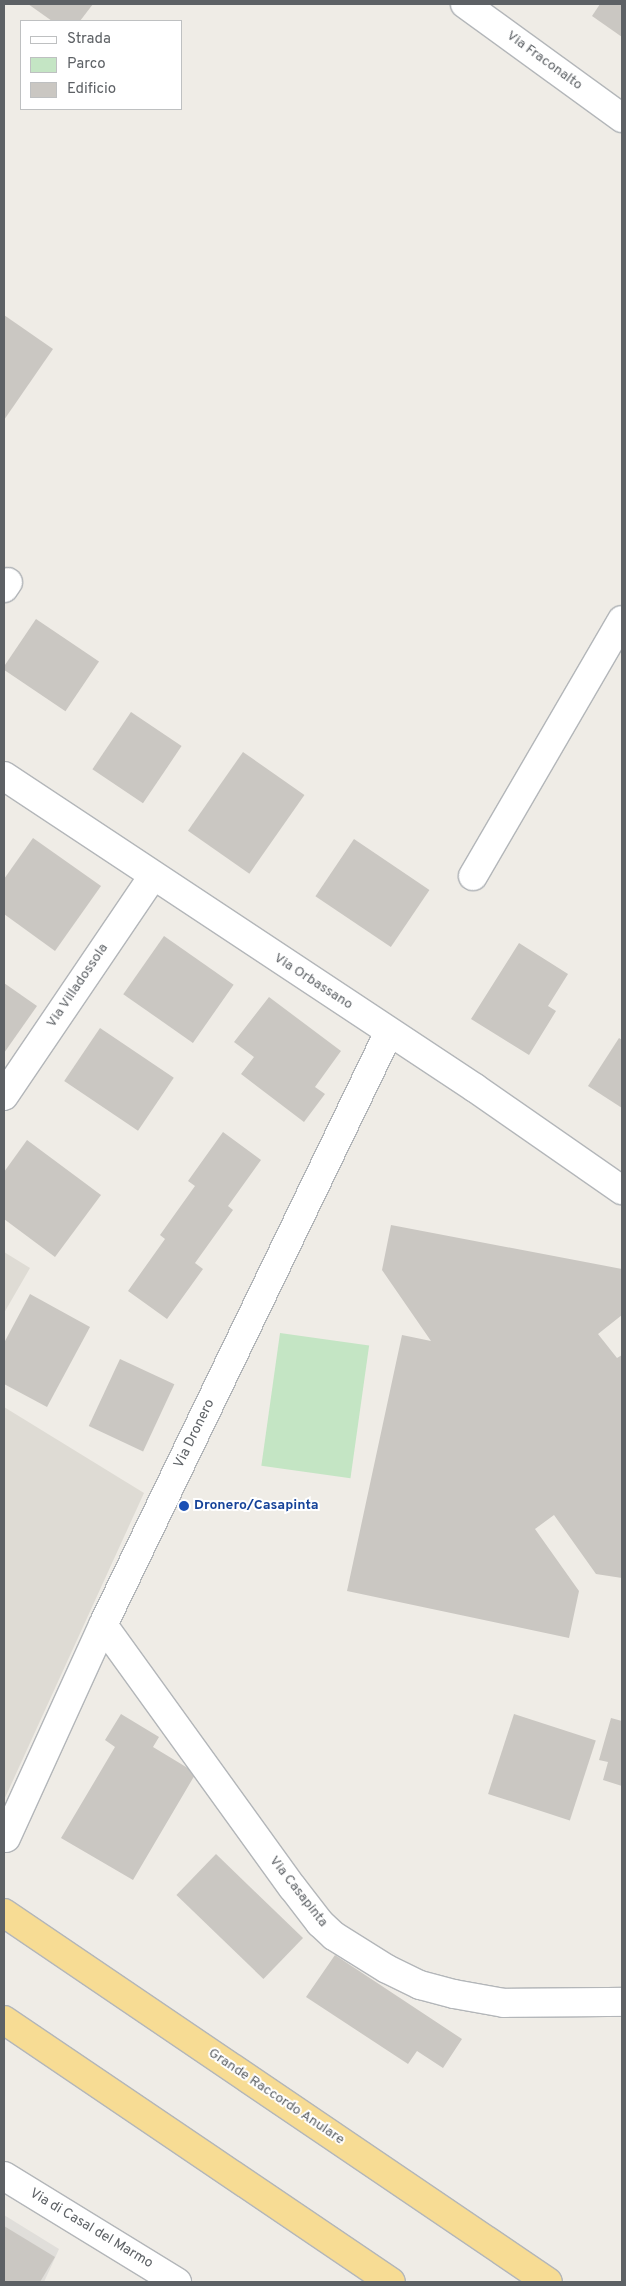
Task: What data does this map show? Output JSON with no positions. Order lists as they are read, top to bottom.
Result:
{
  "streets": {
    "highway": ["Grande Raccordo Anulare"],
    "street": [
      "Via Fraconalto",
      "Via Orbassano",
      "Via Villadossola",
      "Via Dronero",
      "Via Casapinta",
      "Via di Casal del Marmo"
    ]
  },
  "crossings": [
    ["Via Orbassano", "Via Villadossola"],
    ["Via Orbassano", "Via Dronero"],
    ["Via Dronero", "Via Casapinta"]
  ],
  "places": ["Dronero/Casapinta"],
  "legend": ["Strada", "Parco", "Edificio"]
}
